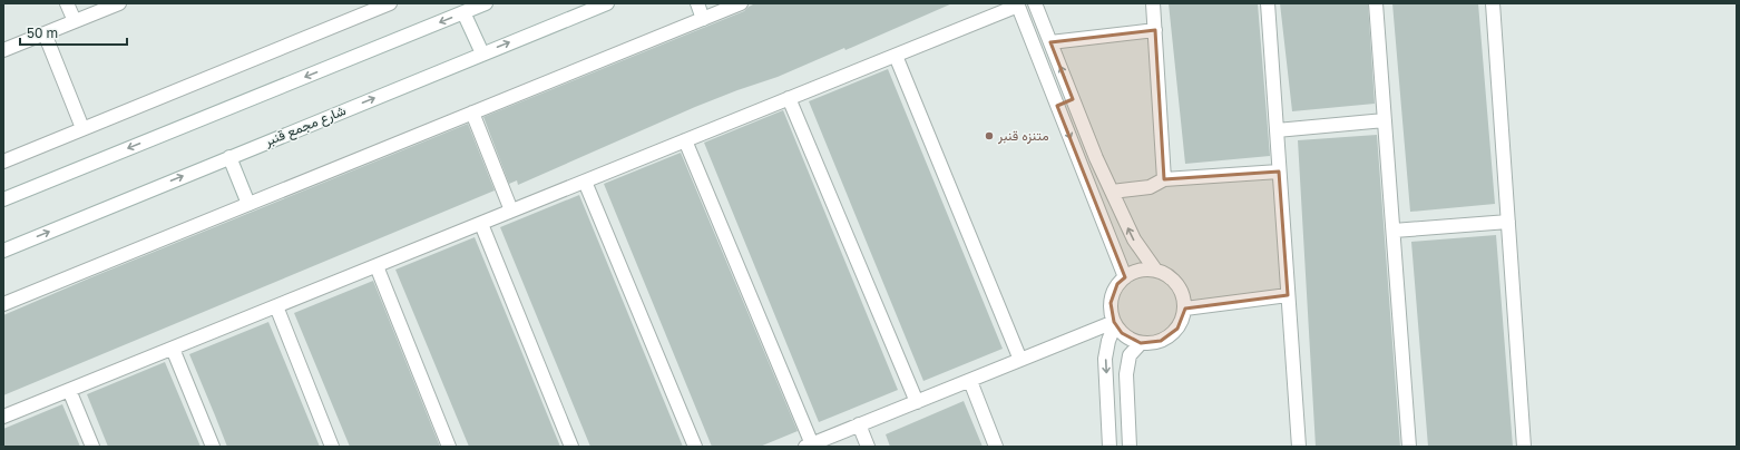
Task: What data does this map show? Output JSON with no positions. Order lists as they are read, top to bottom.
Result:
{
  "streets": {
    "street": ["شارع مجمع قنبر"]
  },
  "places": ["متنزه قنبر"],
  "scale_bar": "50 m"
}
